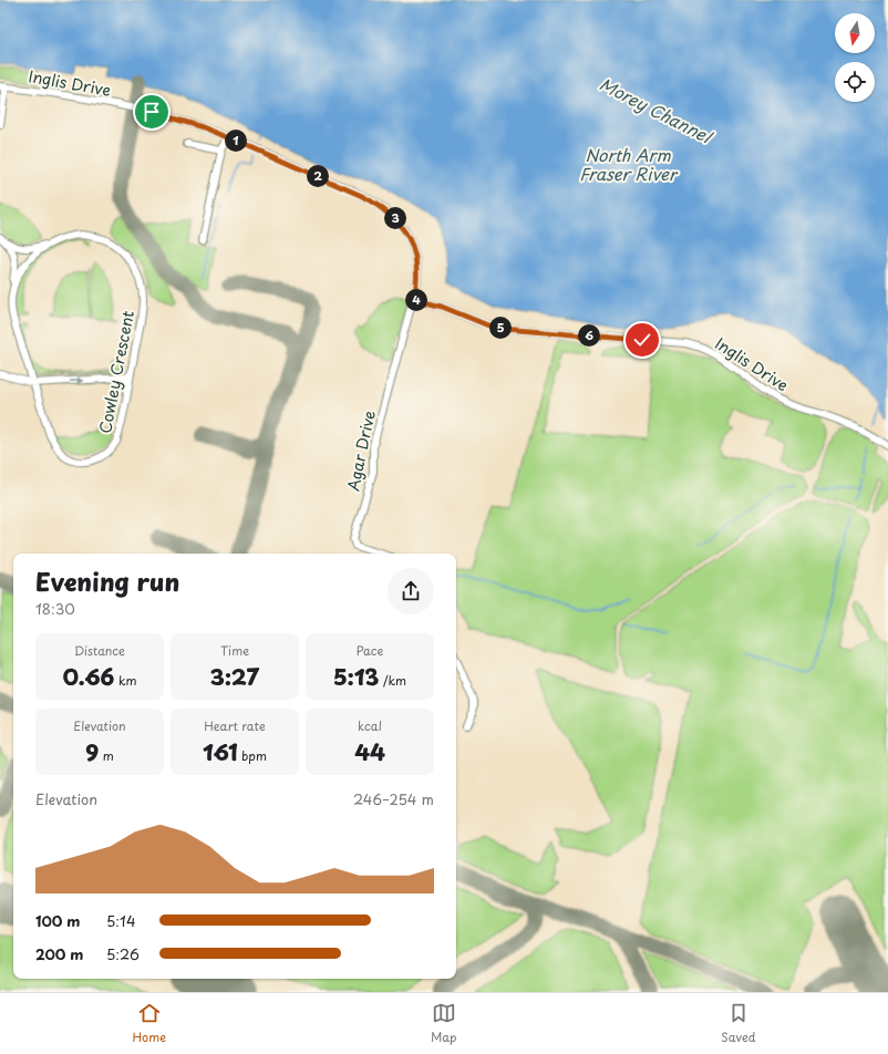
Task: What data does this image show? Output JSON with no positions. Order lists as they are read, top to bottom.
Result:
{
  "streets": {
    "street": ["Inglis Drive", "Cowley Crescent", "Agar Drive"]
  },
  "crossings": [
    ["Inglis Drive", "Agar Drive"]
  ],
  "water": ["Morey Channel", "North Arm Fraser River"],
  "north": "bottom",
  "page": {
    "pins": [
      "1",
      "2",
      "3",
      "4",
      "5",
      "6"
    ],
    "heading": ["Evening run", "18:30"],
    "stats": [
      ["Distance", "0.66 km"],
      ["Time", "3:27"],
      ["Pace", "5:13 /km"],
      ["Elevation", "9 m"],
      ["Heart rate", "161 bpm"],
      ["kcal", "44"]
    ],
    "chart": ["Elevation", "246–254 m"],
    "list": [
      {
        "name": "100 m",
        "note": "5:14"
      },
      {
        "name": "200 m",
        "note": "5:26"
      }
    ],
    "tabs": ["Home", "Map", "Saved"]
  }
}
